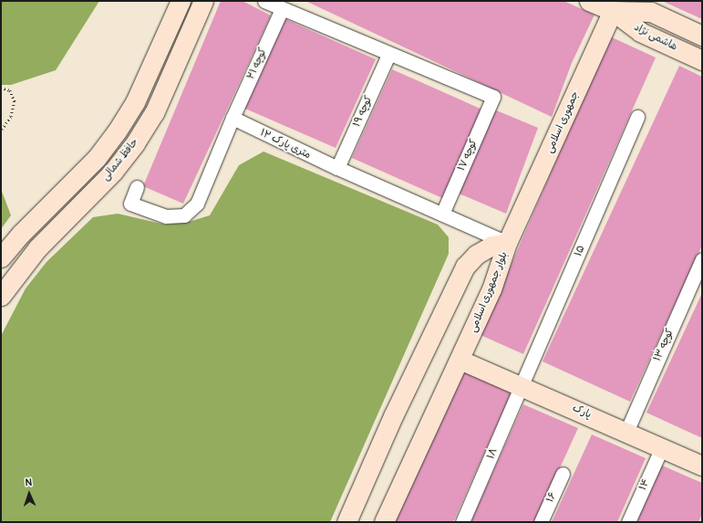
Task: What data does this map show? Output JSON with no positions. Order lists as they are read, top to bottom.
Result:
{
  "streets": {
    "main road": [
      "هاشمی نژاد",
      "جمهوری اسلامی",
      "حافظ شمالی",
      "بلوار جمهوری اسلامی",
      "پارک"
    ],
    "street": [
      "کوچه ۲۱",
      "کوچه ۱۹",
      "۱۲ متری پارک",
      "کوچه ۱۷",
      "۱۵",
      "کوچه ۱۳",
      "۱۸",
      "۱۴",
      "۱۶"
    ]
  },
  "crossings": [
    ["هاشمی نژاد", "جمهوری اسلامی"],
    ["کوچه ۲۱", "۱۲ متری پارک"],
    ["کوچه ۱۹", "۱۲ متری پارک"],
    ["کوچه ۱۹", "کوچه ۱۷"],
    ["جمهوری اسلامی", "۱۲ متری پارک"],
    ["جمهوری اسلامی", "بلوار جمهوری اسلامی"],
    ["۱۲ متری پارک", "کوچه ۱۷"],
    ["۱۲ متری پارک", "بلوار جمهوری اسلامی"],
    ["۱۵", "پارک"],
    ["۱۵", "۱۸"],
    ["بلوار جمهوری اسلامی", "پارک"],
    ["کوچه ۱۳", "پارک"],
    ["پارک", "۱۸"],
    ["پارک", "۱۴"]
  ],
  "north": "top"
}
